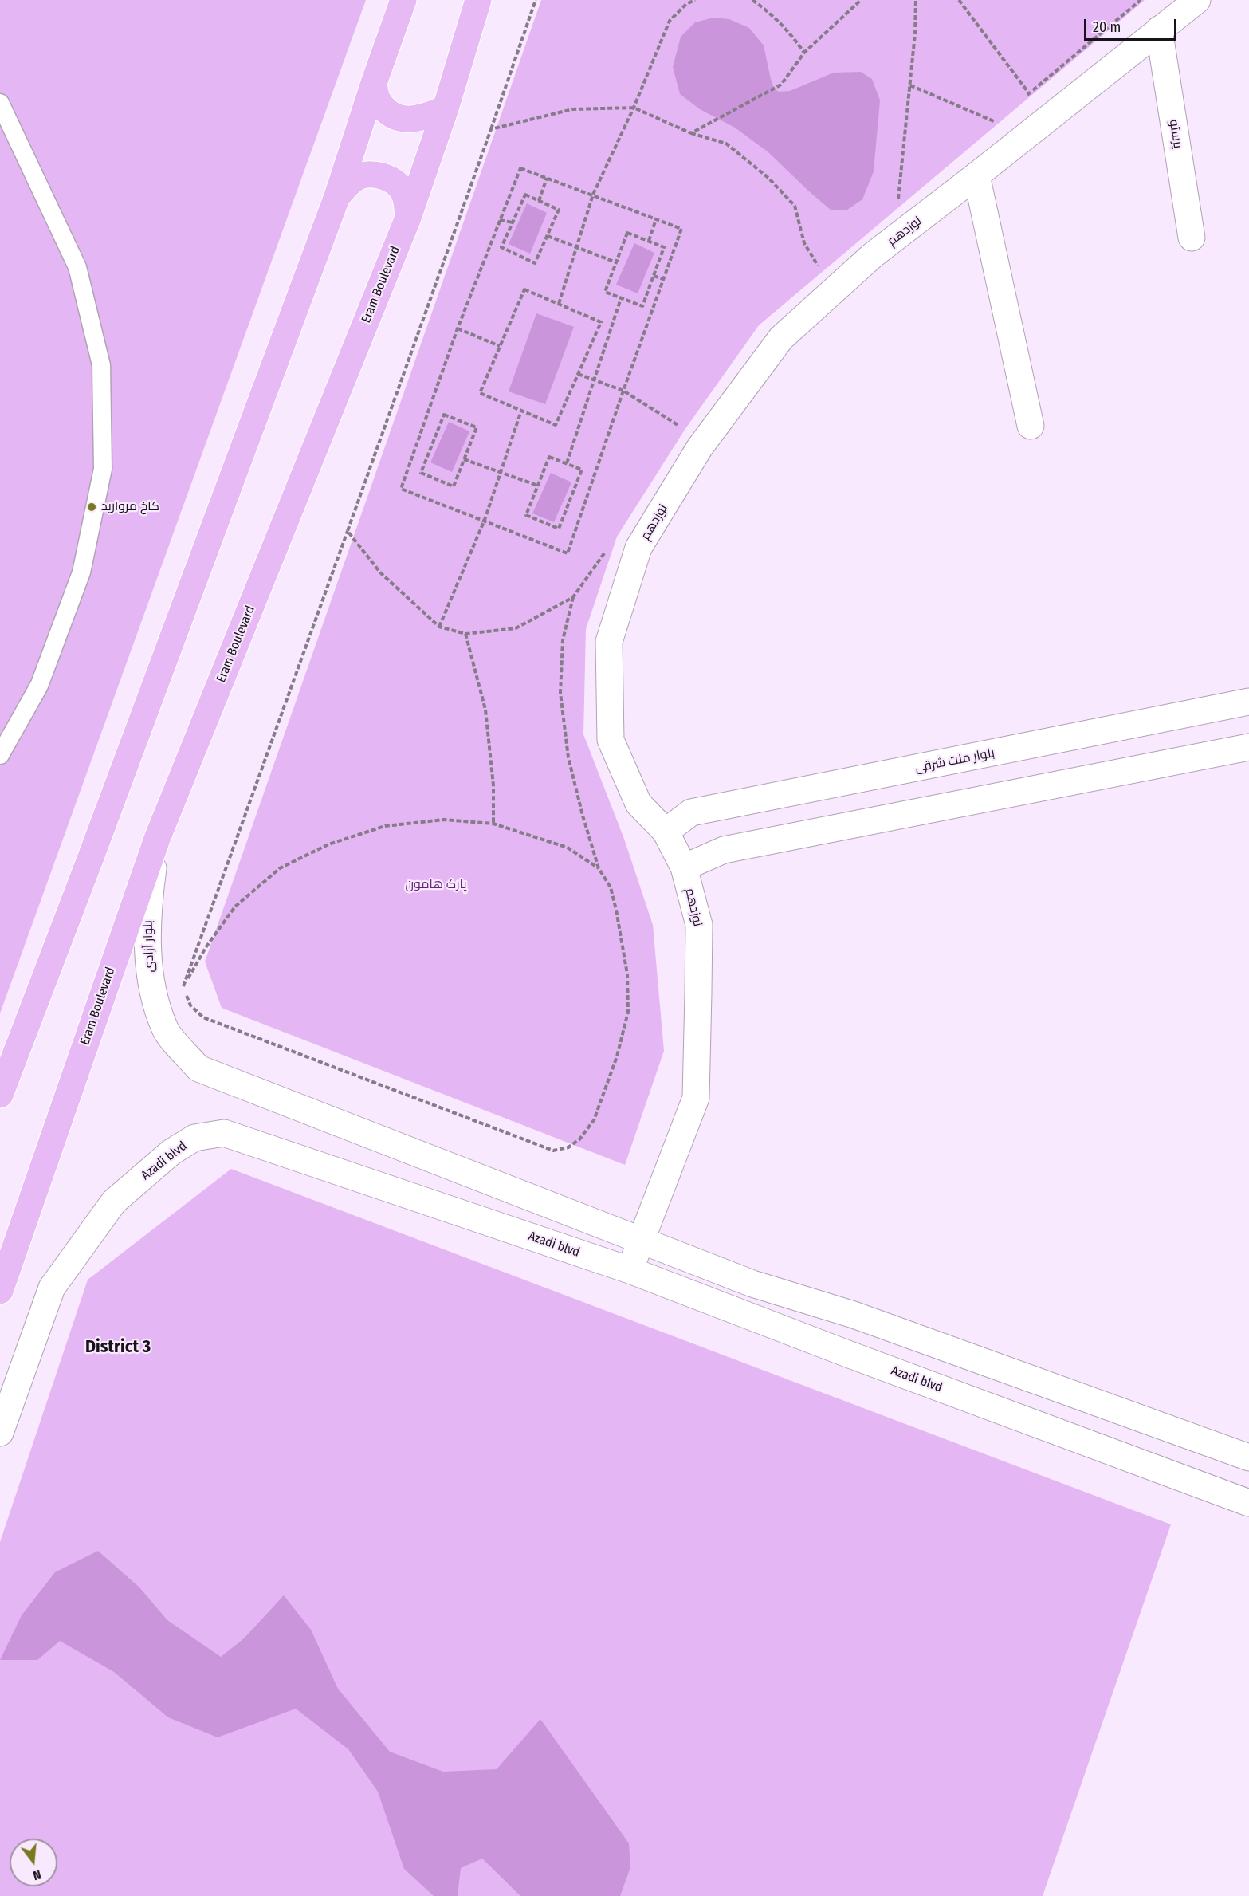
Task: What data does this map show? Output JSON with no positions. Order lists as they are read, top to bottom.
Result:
{
  "streets": {
    "main road": ["Eram Boulevard"],
    "street": [
      "پرستو",
      "نوزدهم",
      "بلوار ملت شرقی",
      "بلوار آزادی",
      "Azadi blvd"
    ]
  },
  "crossings": [
    ["پرستو", "نوزدهم"],
    ["نوزدهم", "بلوار ملت شرقی"],
    ["نوزدهم", "بلوار آزادی"],
    ["نوزدهم", "Azadi blvd"],
    ["Eram Boulevard", "بلوار آزادی"]
  ],
  "districts": ["District 3"],
  "parks": ["پارک هامون"],
  "places": ["کاخ مروارید"],
  "scale_bar": "20 m",
  "north": "bottom"
}
